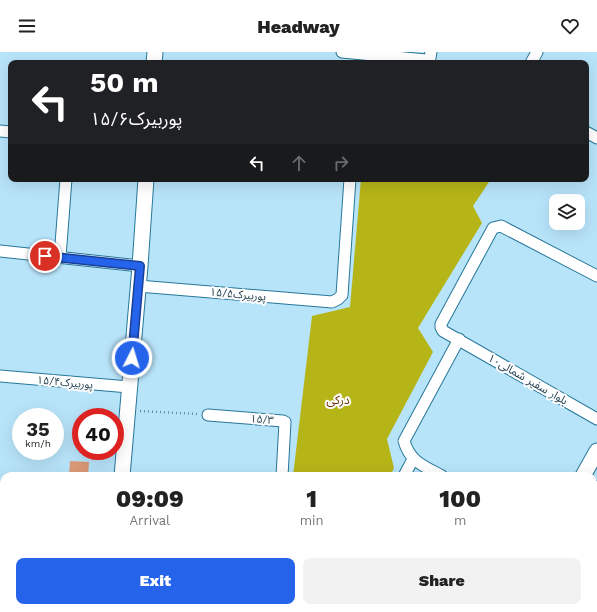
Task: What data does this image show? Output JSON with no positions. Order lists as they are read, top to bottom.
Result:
{
  "streets": {
    "street": [
      "پوربیرک۱۵/۵",
      "بلوار سفیر شمالی۱۰",
      "پوربیرک۱۵/۴",
      "۱۵/۳"
    ]
  },
  "districts": ["درکی"],
  "page": {
    "header": "Headway",
    "turn": ["50 m", "پوربیرک۱۵/۶"],
    "speed": "35 km/h",
    "limit": "40",
    "eta": [
      "09:09",
      "Arrival",
      "1",
      "min",
      "100",
      "m"
    ],
    "buttons": ["Exit", "Share"]
  }
}
